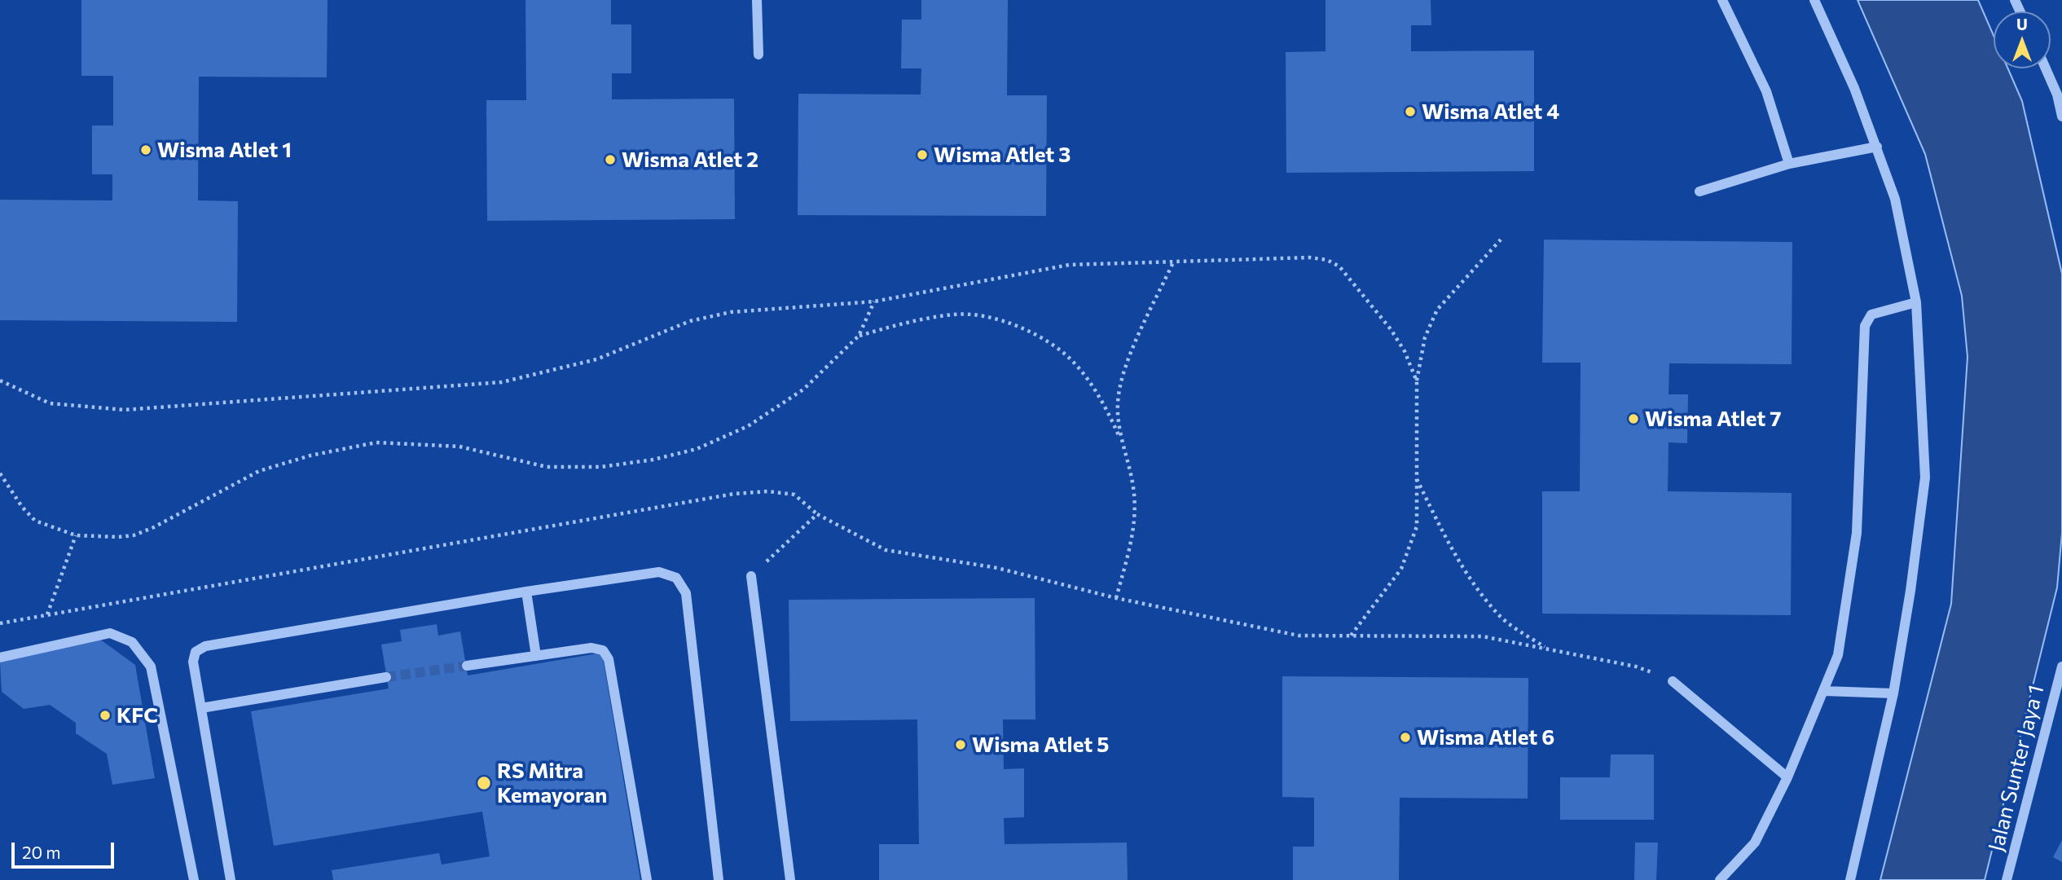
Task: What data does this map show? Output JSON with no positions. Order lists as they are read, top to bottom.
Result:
{
  "streets": {
    "street": ["Jalan Sunter Jaya 1"]
  },
  "places": [
    "Wisma Atlet 4",
    "Wisma Atlet 1",
    "Wisma Atlet 3",
    "Wisma Atlet 2",
    "Wisma Atlet 7",
    "KFC",
    "Wisma Atlet 6",
    "Wisma Atlet 5",
    "RS Mitra Kemayoran"
  ],
  "scale_bar": "20 m",
  "north": "top"
}
